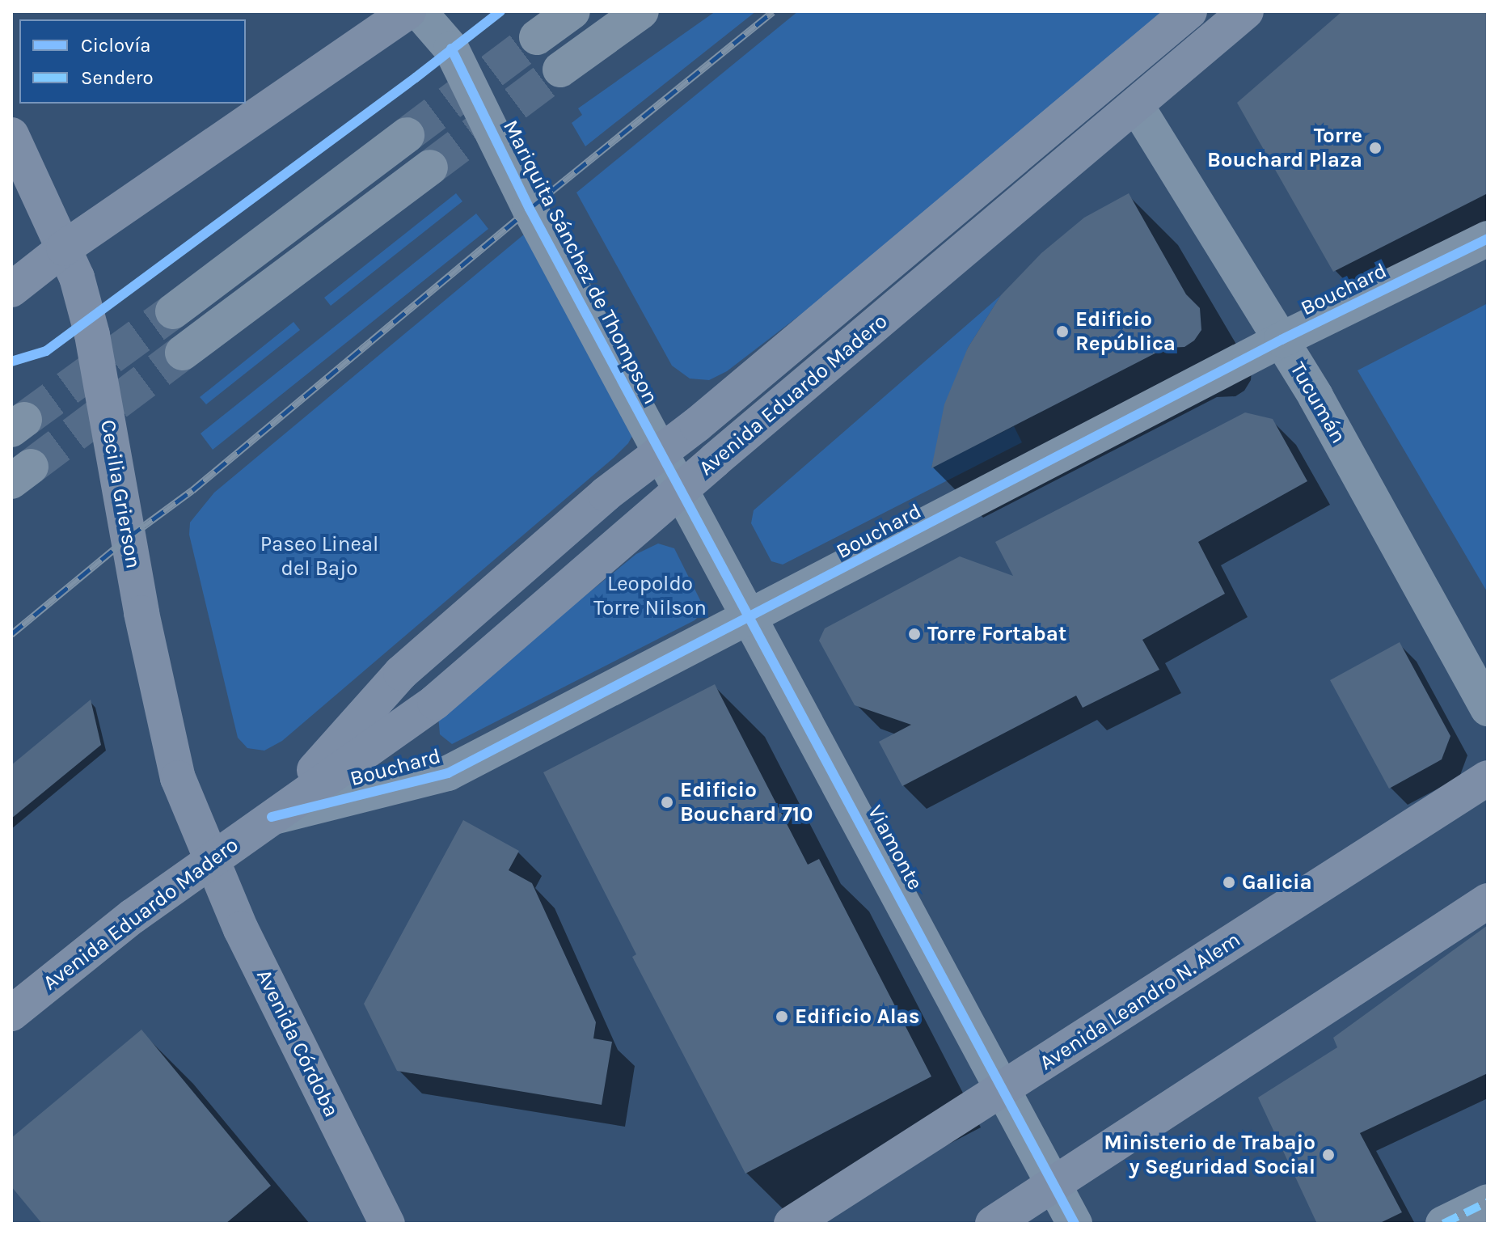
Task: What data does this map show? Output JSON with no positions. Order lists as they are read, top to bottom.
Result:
{
  "streets": {
    "main road": [
      "Avenida Eduardo Madero",
      "Cecilia Grierson",
      "Avenida Leandro N. Alem",
      "Avenida Córdoba"
    ],
    "street": [
      "Mariquita Sánchez de Thompson",
      "Bouchard",
      "Tucumán",
      "Viamonte"
    ]
  },
  "crossings": [
    ["Mariquita Sánchez de Thompson", "Avenida Eduardo Madero"],
    ["Mariquita Sánchez de Thompson", "Viamonte"],
    ["Bouchard", "Avenida Eduardo Madero"],
    ["Bouchard", "Tucumán"],
    ["Bouchard", "Viamonte"],
    ["Avenida Eduardo Madero", "Tucumán"],
    ["Avenida Eduardo Madero", "Cecilia Grierson"],
    ["Avenida Eduardo Madero", "Viamonte"],
    ["Avenida Eduardo Madero", "Avenida Córdoba"],
    ["Cecilia Grierson", "Avenida Córdoba"],
    ["Viamonte", "Avenida Leandro N. Alem"]
  ],
  "parks": ["Paseo Lineal del Bajo", "Leopoldo Torre Nilson"],
  "places": [
    "Torre Bouchard Plaza",
    "Edificio República",
    "Torre Fortabat",
    "Edificio Bouchard 710",
    "Galicia",
    "Edificio Alas",
    "Ministerio de Trabajo y Seguridad Social"
  ],
  "legend": ["Ciclovía", "Sendero"]
}
